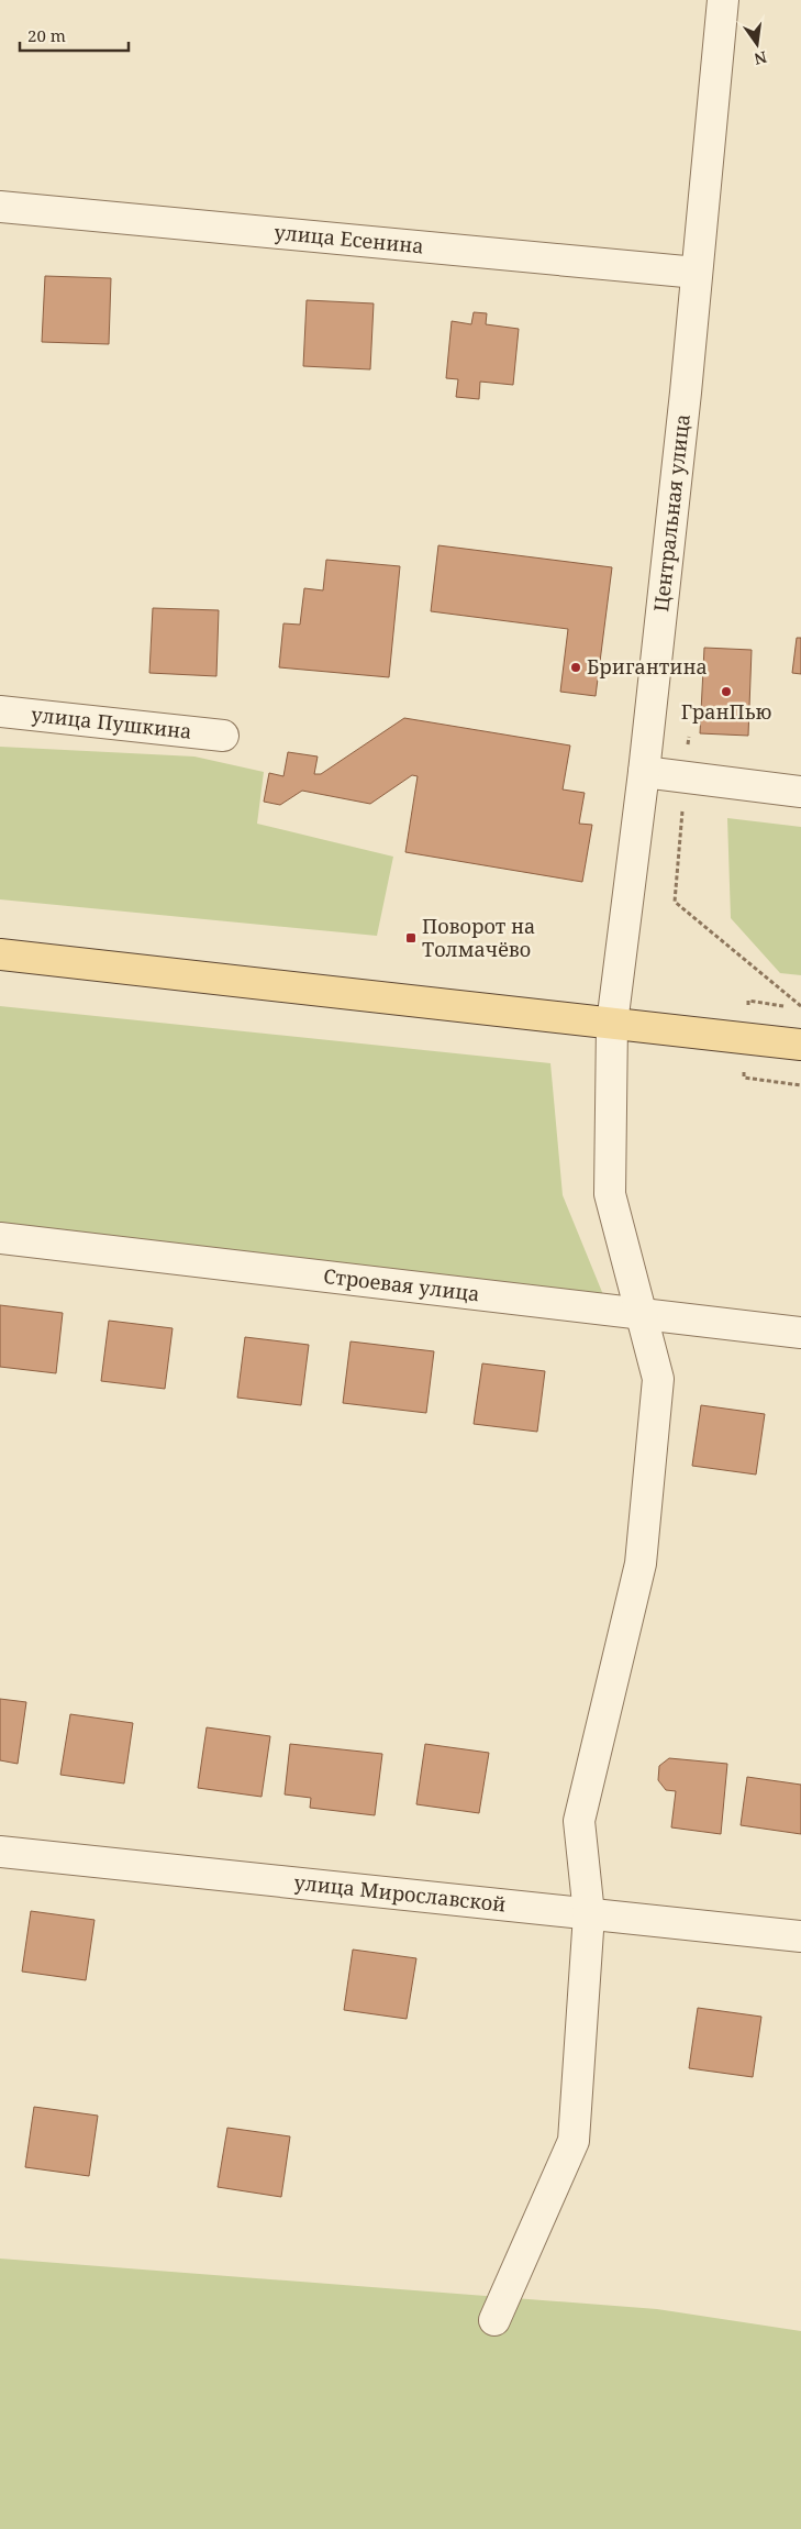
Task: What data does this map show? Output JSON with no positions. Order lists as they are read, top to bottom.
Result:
{
  "streets": {
    "street": [
      "улица Есенина",
      "Центральная улица",
      "улица Пушкина",
      "Строевая улица",
      "улица Мирославской"
    ]
  },
  "crossings": [
    ["улица Есенина", "Центральная улица"],
    ["Центральная улица", "Строевая улица"],
    ["Центральная улица", "улица Мирославской"]
  ],
  "places": {
    "other": ["Бригантина", "ГранПью"],
    "transit": ["Поворот на Толмачёво"]
  },
  "scale_bar": "20 m",
  "north": "bottom"
}
